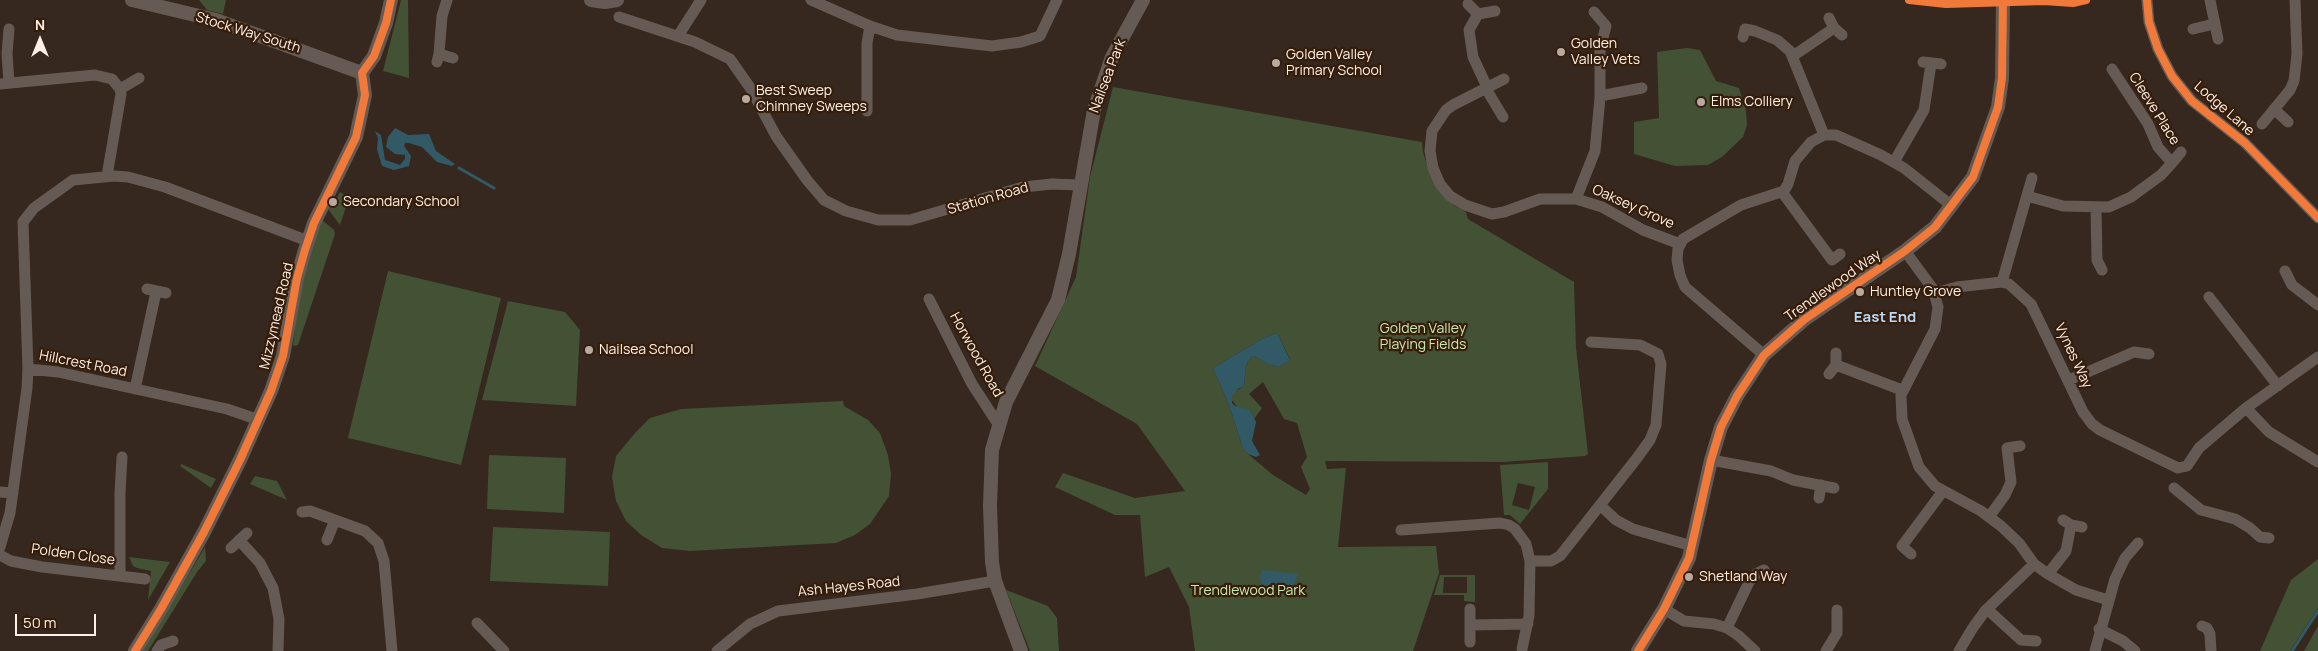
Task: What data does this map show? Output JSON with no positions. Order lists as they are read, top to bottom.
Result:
{
  "streets": {
    "street": [
      "Stock Way South",
      "Nailsea Park",
      "Cleeve Place",
      "Lodge Lane",
      "Station Road",
      "Oaksey Grove",
      "Trendlewood Way",
      "Mizzymead Road",
      "Horwood Road",
      "Vynes Way",
      "Hillcrest Road",
      "Polden Close",
      "Ash Hayes Road"
    ]
  },
  "crossings": [
    ["Stock Way South", "Mizzymead Road"],
    ["Nailsea Park", "Station Road"],
    ["Mizzymead Road", "Hillcrest Road"]
  ],
  "districts": ["East End"],
  "parks": ["Golden Valley Playing Fields", "Trendlewood Park"],
  "places": [
    "Golden Valley Vets",
    "Golden Valley Primary School",
    "Best Sweep Chimney Sweeps",
    "Elms Colliery",
    "Secondary School",
    "Huntley Grove",
    "Nailsea School",
    "Shetland Way"
  ],
  "scale_bar": "50 m",
  "north": "top"
}
